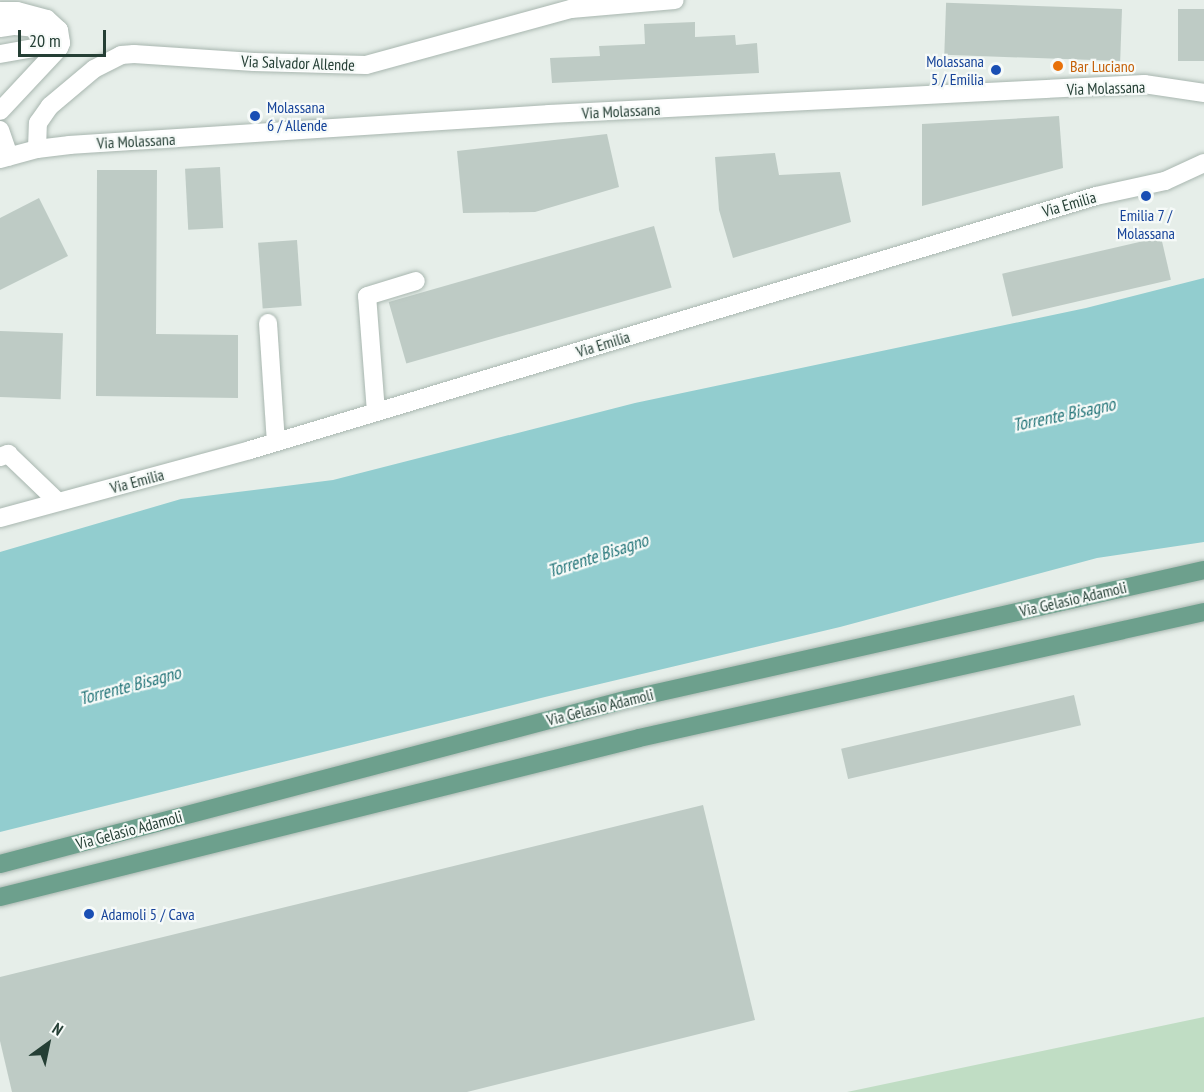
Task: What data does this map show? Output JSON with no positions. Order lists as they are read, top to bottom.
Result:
{
  "streets": {
    "main road": [
      "Via Salvador Allende",
      "Via Molassana",
      "Via Emilia",
      "Via Gelasio Adamoli"
    ]
  },
  "crossings": [
    ["Via Salvador Allende", "Via Molassana"]
  ],
  "water": ["Torrente Bisagno"],
  "places": [
    "Bar Luciano",
    "Molassana 5 / Emilia",
    "Molassana 6 / Allende",
    "Emilia 7 / Molassana",
    "Adamoli 5 / Cava"
  ],
  "scale_bar": "20 m",
  "north": "top right"
}
